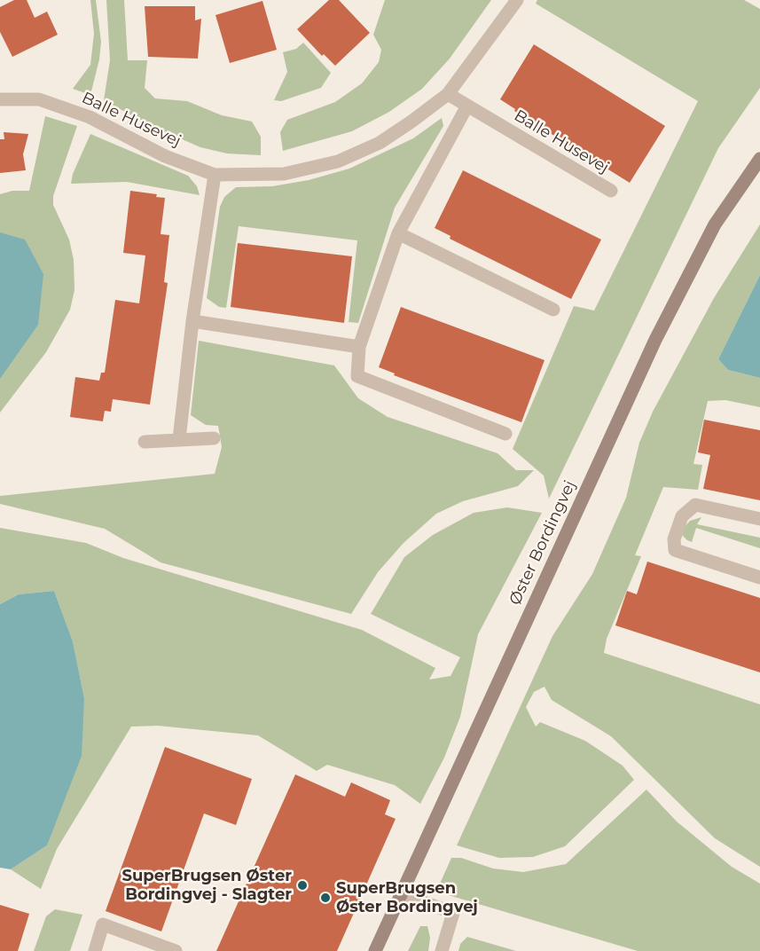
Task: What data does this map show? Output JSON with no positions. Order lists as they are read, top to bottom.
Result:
{
  "streets": {
    "street": ["Balle Husevej", "Øster Bordingvej"]
  },
  "places": ["SuperBrugsen Øster Bordingvej - Slagter", "SuperBrugsen Øster Bordingvej"]
}
